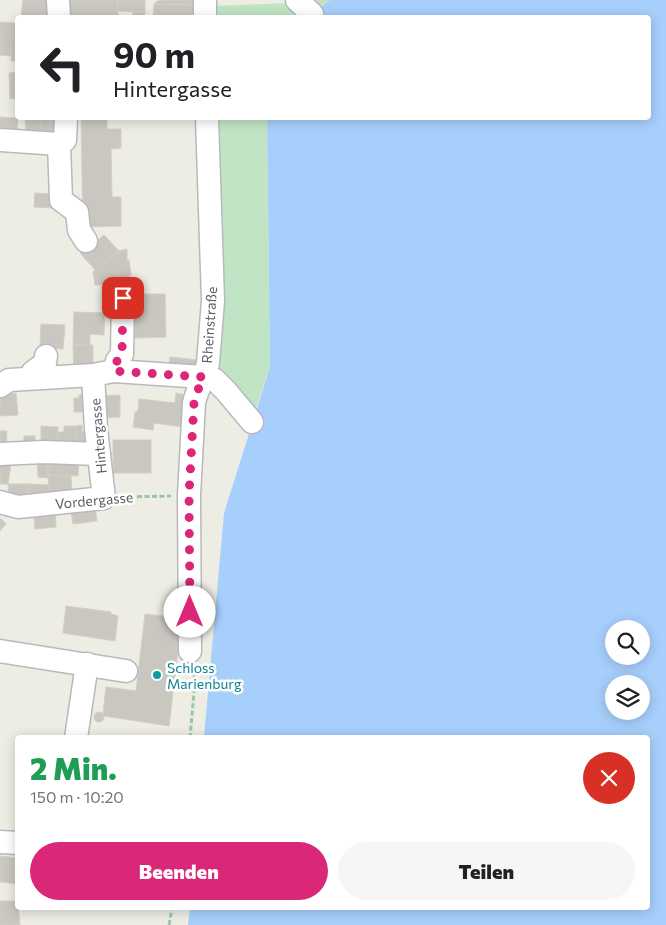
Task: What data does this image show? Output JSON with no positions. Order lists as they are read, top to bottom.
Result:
{
  "streets": {
    "street": ["Rheinstraße", "Hintergasse", "Vordergasse"]
  },
  "crossings": [
    ["Rheinstraße", "Vordergasse"],
    ["Hintergasse", "Vordergasse"]
  ],
  "places": ["Schloss Marienburg"],
  "page": {
    "turn": ["90 m", "Hintergasse"],
    "heading": ["2 Min.", "150 m · 10:20"],
    "buttons": ["Beenden", "Teilen"]
  }
}
